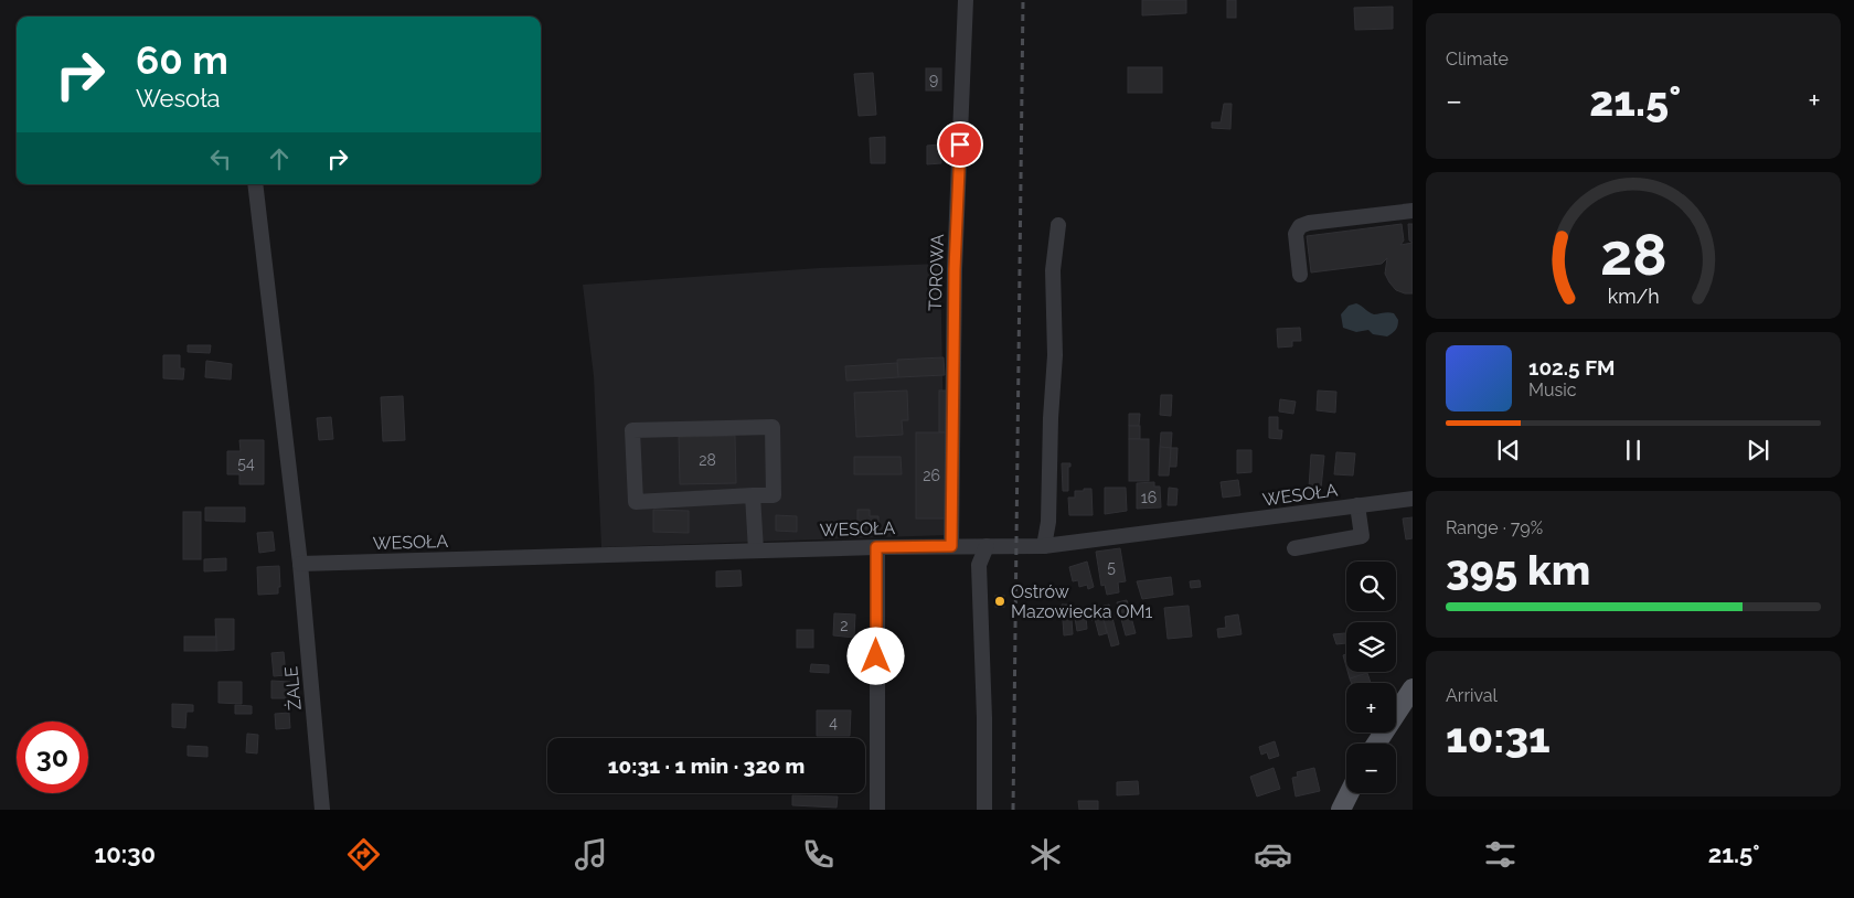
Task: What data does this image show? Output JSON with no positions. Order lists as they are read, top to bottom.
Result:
{
  "streets": {
    "street": ["TOROWA", "WESOŁA", "ŻALE"]
  },
  "crossings": [
    ["TOROWA", "WESOŁA"],
    ["WESOŁA", "ŻALE"]
  ],
  "places": ["Ostrów Mazowiecka OM1"],
  "house_numbers": [
    "9",
    "28",
    "54",
    "26",
    "16",
    "5",
    "2",
    "4"
  ],
  "page": {
    "tile": [
      "Climate",
      ["Range · 79%", "395 km"],
      ["Arrival", "10:31"]
    ],
    "turn": ["60 m", "Wesoła"],
    "heat": ["−", "21.5°", "+"],
    "song": ["102.5 FM", "Music"],
    "map_buttons": ["+", "−"],
    "limit": "30",
    "trip": "10:31 · 1 min · 320 m",
    "tabs": ["10:30", "21.5°"],
    "gauge": ["28", "km/h"]
  }
}
